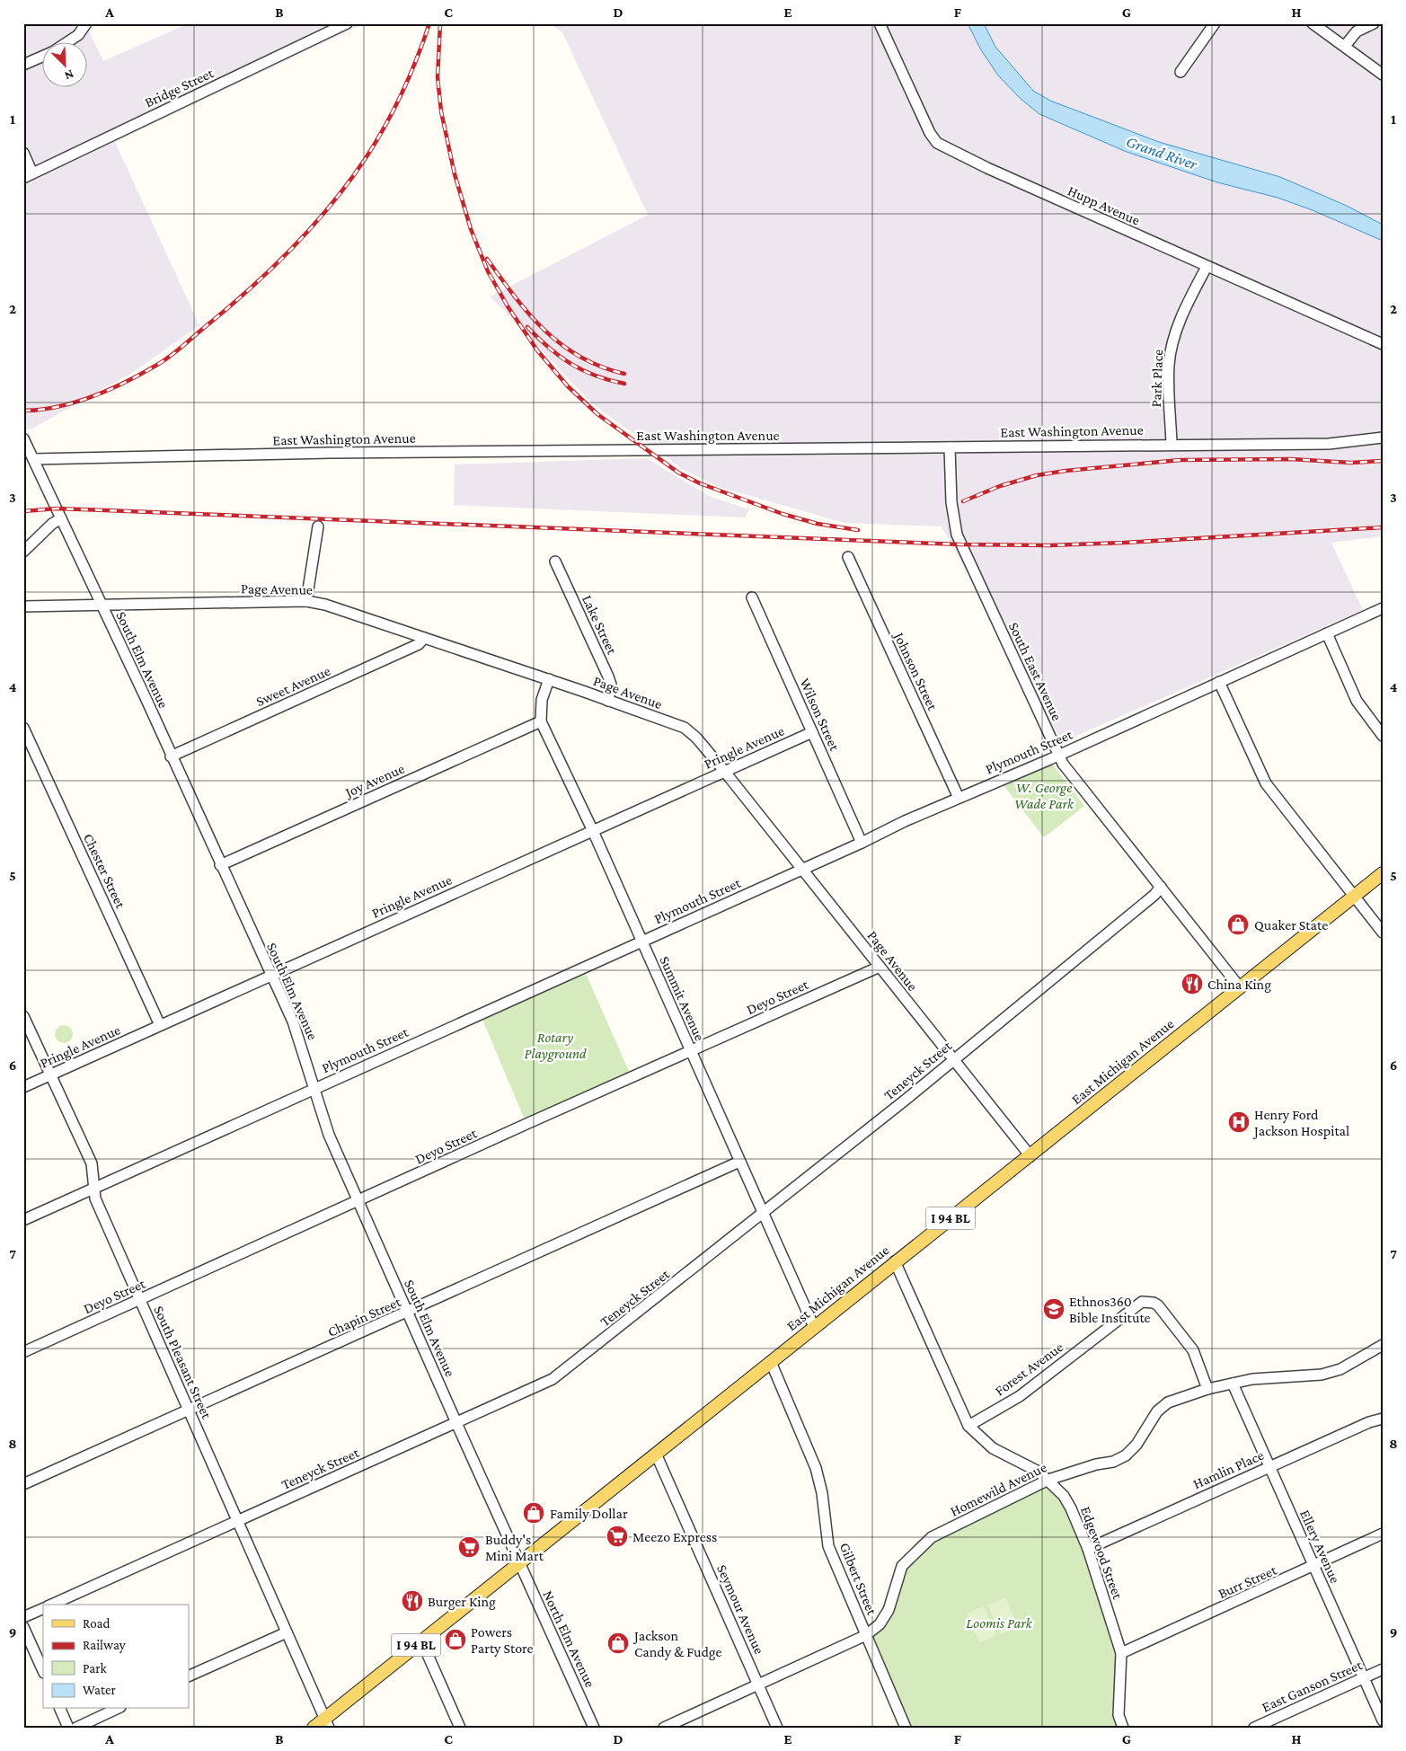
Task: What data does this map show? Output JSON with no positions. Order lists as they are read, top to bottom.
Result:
{
  "streets": {
    "main road": ["East Michigan Avenue", "I 94 BL"],
    "street": [
      "Bridge Street",
      "Hupp Avenue",
      "Park Place",
      "East Washington Avenue",
      "Page Avenue",
      "Lake Street",
      "South Elm Avenue",
      "Johnson Street",
      "South East Avenue",
      "Sweet Avenue",
      "Wilson Street",
      "Pringle Avenue",
      "Plymouth Street",
      "Joy Avenue",
      "Chester Street",
      "Deyo Street",
      "Summit Avenue",
      "Teneyck Street",
      "Chapin Street",
      "South Pleasant Street",
      "Forest Avenue",
      "Hamlin Place",
      "Homewild Avenue",
      "Ellery Avenue",
      "Edgewood Street",
      "Gilbert Street",
      "Burr Street",
      "Seymour Avenue",
      "North Elm Avenue",
      "East Ganson Street"
    ]
  },
  "crossings": [
    ["Hupp Avenue", "Park Place"],
    ["Park Place", "East Washington Avenue"],
    ["East Washington Avenue", "South Elm Avenue"],
    ["East Washington Avenue", "South East Avenue"],
    ["Page Avenue", "Lake Street"],
    ["Page Avenue", "South Elm Avenue"],
    ["Page Avenue", "Sweet Avenue"],
    ["Page Avenue", "Pringle Avenue"],
    ["Page Avenue", "Plymouth Street"],
    ["Page Avenue", "Deyo Street"],
    ["Page Avenue", "Summit Avenue"],
    ["Page Avenue", "East Michigan Avenue"],
    ["Page Avenue", "Teneyck Street"],
    ["South Elm Avenue", "Sweet Avenue"],
    ["South Elm Avenue", "Pringle Avenue"],
    ["South Elm Avenue", "Plymouth Street"],
    ["South Elm Avenue", "Joy Avenue"],
    ["South Elm Avenue", "Deyo Street"],
    ["South Elm Avenue", "East Michigan Avenue"],
    ["South Elm Avenue", "Teneyck Street"],
    ["South Elm Avenue", "Chapin Street"],
    ["South Elm Avenue", "North Elm Avenue"],
    ["Johnson Street", "Plymouth Street"],
    ["South East Avenue", "Plymouth Street"],
    ["South East Avenue", "East Michigan Avenue"],
    ["South East Avenue", "Teneyck Street"],
    ["Wilson Street", "Pringle Avenue"],
    ["Wilson Street", "Plymouth Street"],
    ["Pringle Avenue", "Chester Street"],
    ["Pringle Avenue", "Summit Avenue"],
    ["Pringle Avenue", "South Pleasant Street"],
    ["Plymouth Street", "Summit Avenue"],
    ["Plymouth Street", "South Pleasant Street"],
    ["Joy Avenue", "Summit Avenue"],
    ["Deyo Street", "Summit Avenue"],
    ["Deyo Street", "South Pleasant Street"],
    ["Summit Avenue", "East Michigan Avenue"],
    ["Summit Avenue", "Teneyck Street"],
    ["Summit Avenue", "Chapin Street"],
    ["East Michigan Avenue", "South Pleasant Street"],
    ["East Michigan Avenue", "Edgewood Street"],
    ["East Michigan Avenue", "Gilbert Street"],
    ["East Michigan Avenue", "Seymour Avenue"],
    ["East Michigan Avenue", "North Elm Avenue"],
    ["Teneyck Street", "South Pleasant Street"],
    ["Chapin Street", "South Pleasant Street"],
    ["Forest Avenue", "Homewild Avenue"],
    ["Forest Avenue", "Edgewood Street"],
    ["Hamlin Place", "Ellery Avenue"],
    ["Hamlin Place", "Edgewood Street"],
    ["Homewild Avenue", "Ellery Avenue"],
    ["Homewild Avenue", "Edgewood Street"],
    ["Homewild Avenue", "Gilbert Street"],
    ["Homewild Avenue", "Seymour Avenue"],
    ["Ellery Avenue", "Burr Street"],
    ["Ellery Avenue", "East Ganson Street"],
    ["Edgewood Street", "Burr Street"]
  ],
  "water": ["Grand River"],
  "parks": ["W. George Wade Park", "Rotary Playground", "Loomis Park"],
  "places": {
    "shop": [
      "Quaker State",
      "Family Dollar",
      "Powers Party Store",
      "Jackson Candy & Fudge"
    ],
    "restaurant": ["China King", "Burger King"],
    "hospital": ["Henry Ford Jackson Hospital"],
    "school or university": ["Ethnos360 Bible Institute"],
    "supermarket": ["Meezo Express", "Buddy's Mini Mart"]
  },
  "legend": [
    "Road",
    "Railway",
    "Park",
    "Water"
  ],
  "north": "bottom right",
  "grid": {
    "columns": [
      "A",
      "B",
      "C",
      "D",
      "E",
      "F",
      "G",
      "H"
    ],
    "rows": [
      "1",
      "2",
      "3",
      "4",
      "5",
      "6",
      "7",
      "8",
      "9"
    ]
  }
}
